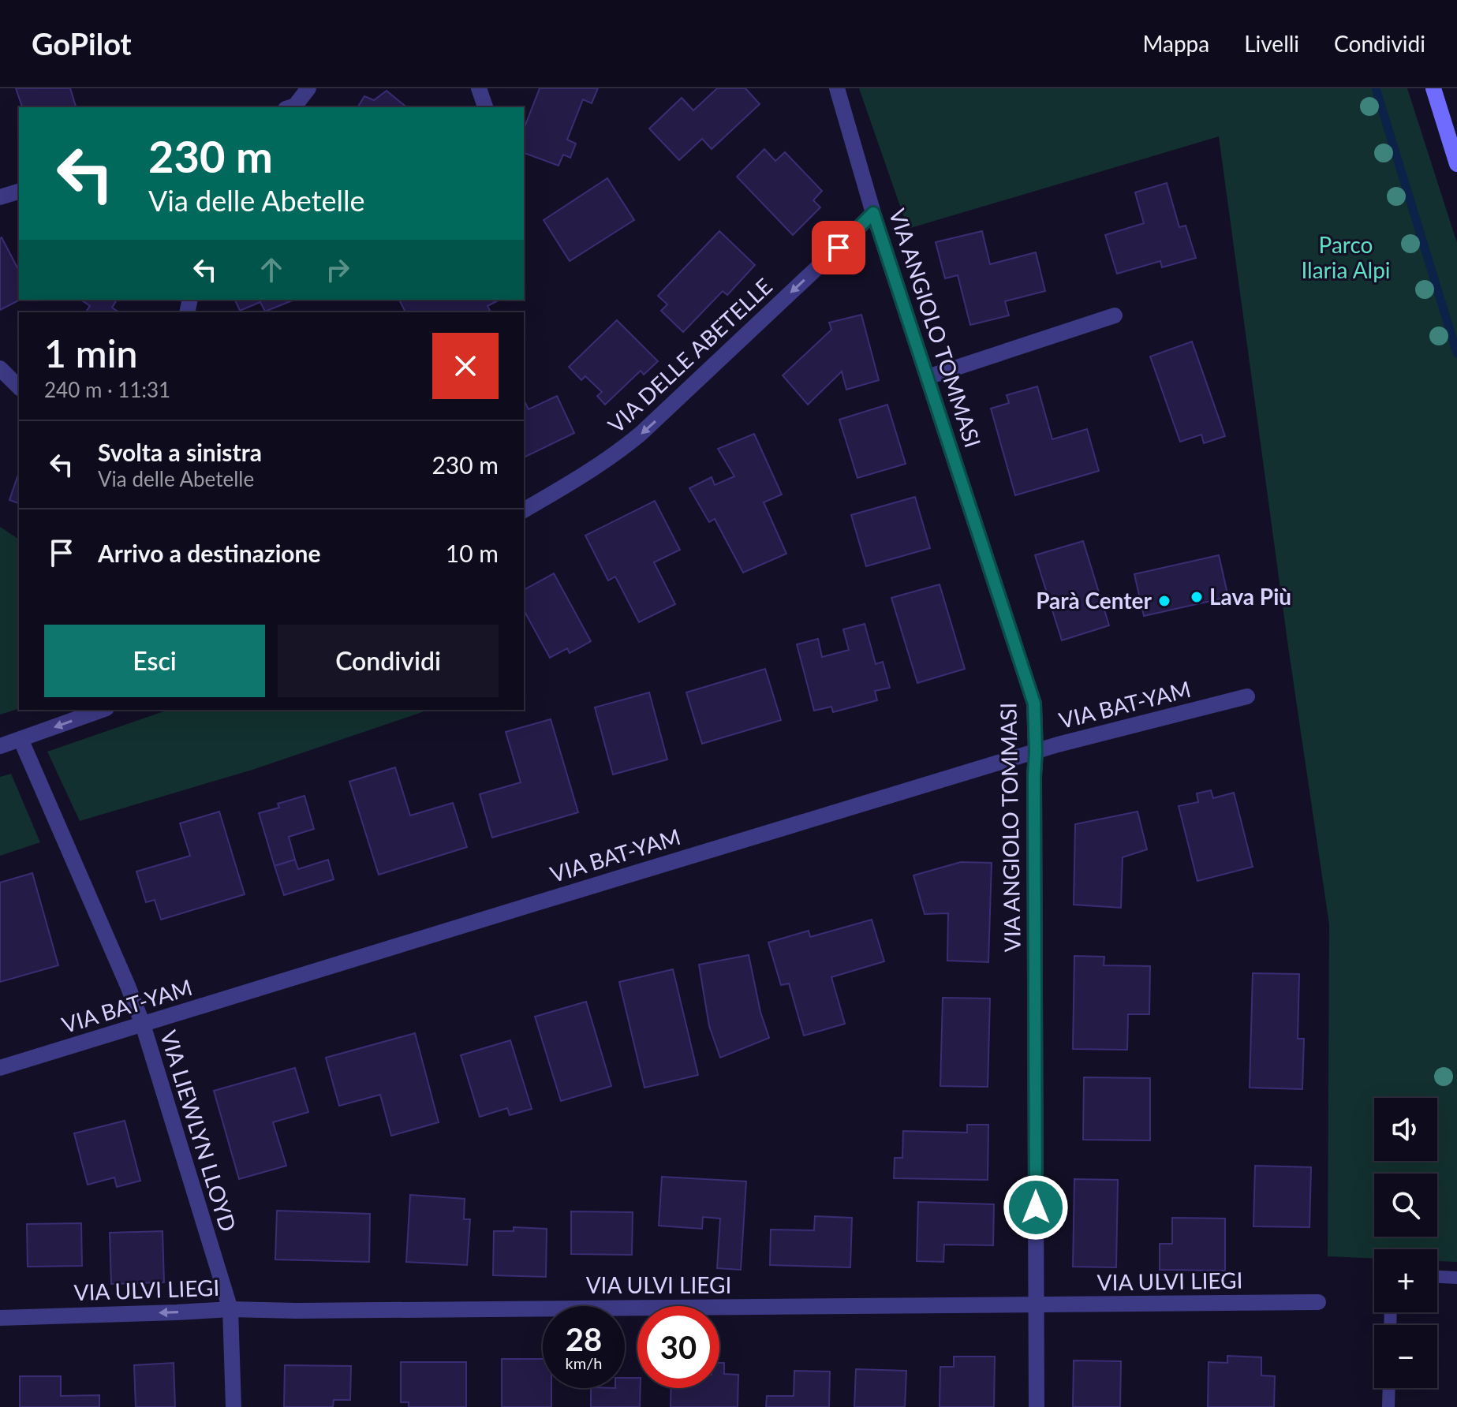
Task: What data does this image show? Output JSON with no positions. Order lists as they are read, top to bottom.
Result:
{
  "streets": {
    "street": [
      "VIA ANGIOLO TOMMASI",
      "VIA DELLE ABETELLE",
      "VIA BAT-YAM",
      "VIA LIEWLYN LLOYD",
      "VIA ULVI LIEGI"
    ]
  },
  "crossings": [
    ["VIA ANGIOLO TOMMASI", "VIA DELLE ABETELLE"],
    ["VIA ANGIOLO TOMMASI", "VIA BAT-YAM"],
    ["VIA ANGIOLO TOMMASI", "VIA ULVI LIEGI"],
    ["VIA BAT-YAM", "VIA LIEWLYN LLOYD"],
    ["VIA LIEWLYN LLOYD", "VIA ULVI LIEGI"]
  ],
  "one_way": ["VIA DELLE ABETELLE"],
  "parks": ["Parco Ilaria Alpi"],
  "places": ["Lava Più", "Parà Center"],
  "page": {
    "header": "GoPilot",
    "nav": ["Mappa", "Livelli", "Condividi"],
    "turn": ["230 m", "Via delle Abetelle"],
    "heading": ["1 min", "240 m · 11:31"],
    "list": [
      {
        "name": "Svolta a sinistra",
        "note": "Via delle Abetelle",
        "value": "230 m"
      },
      {
        "name": "Arrivo a destinazione",
        "value": "10 m"
      }
    ],
    "buttons": ["Esci", "Condividi"],
    "map_buttons": ["+", "−"],
    "speed": "28 km/h",
    "limit": "30"
  }
}
